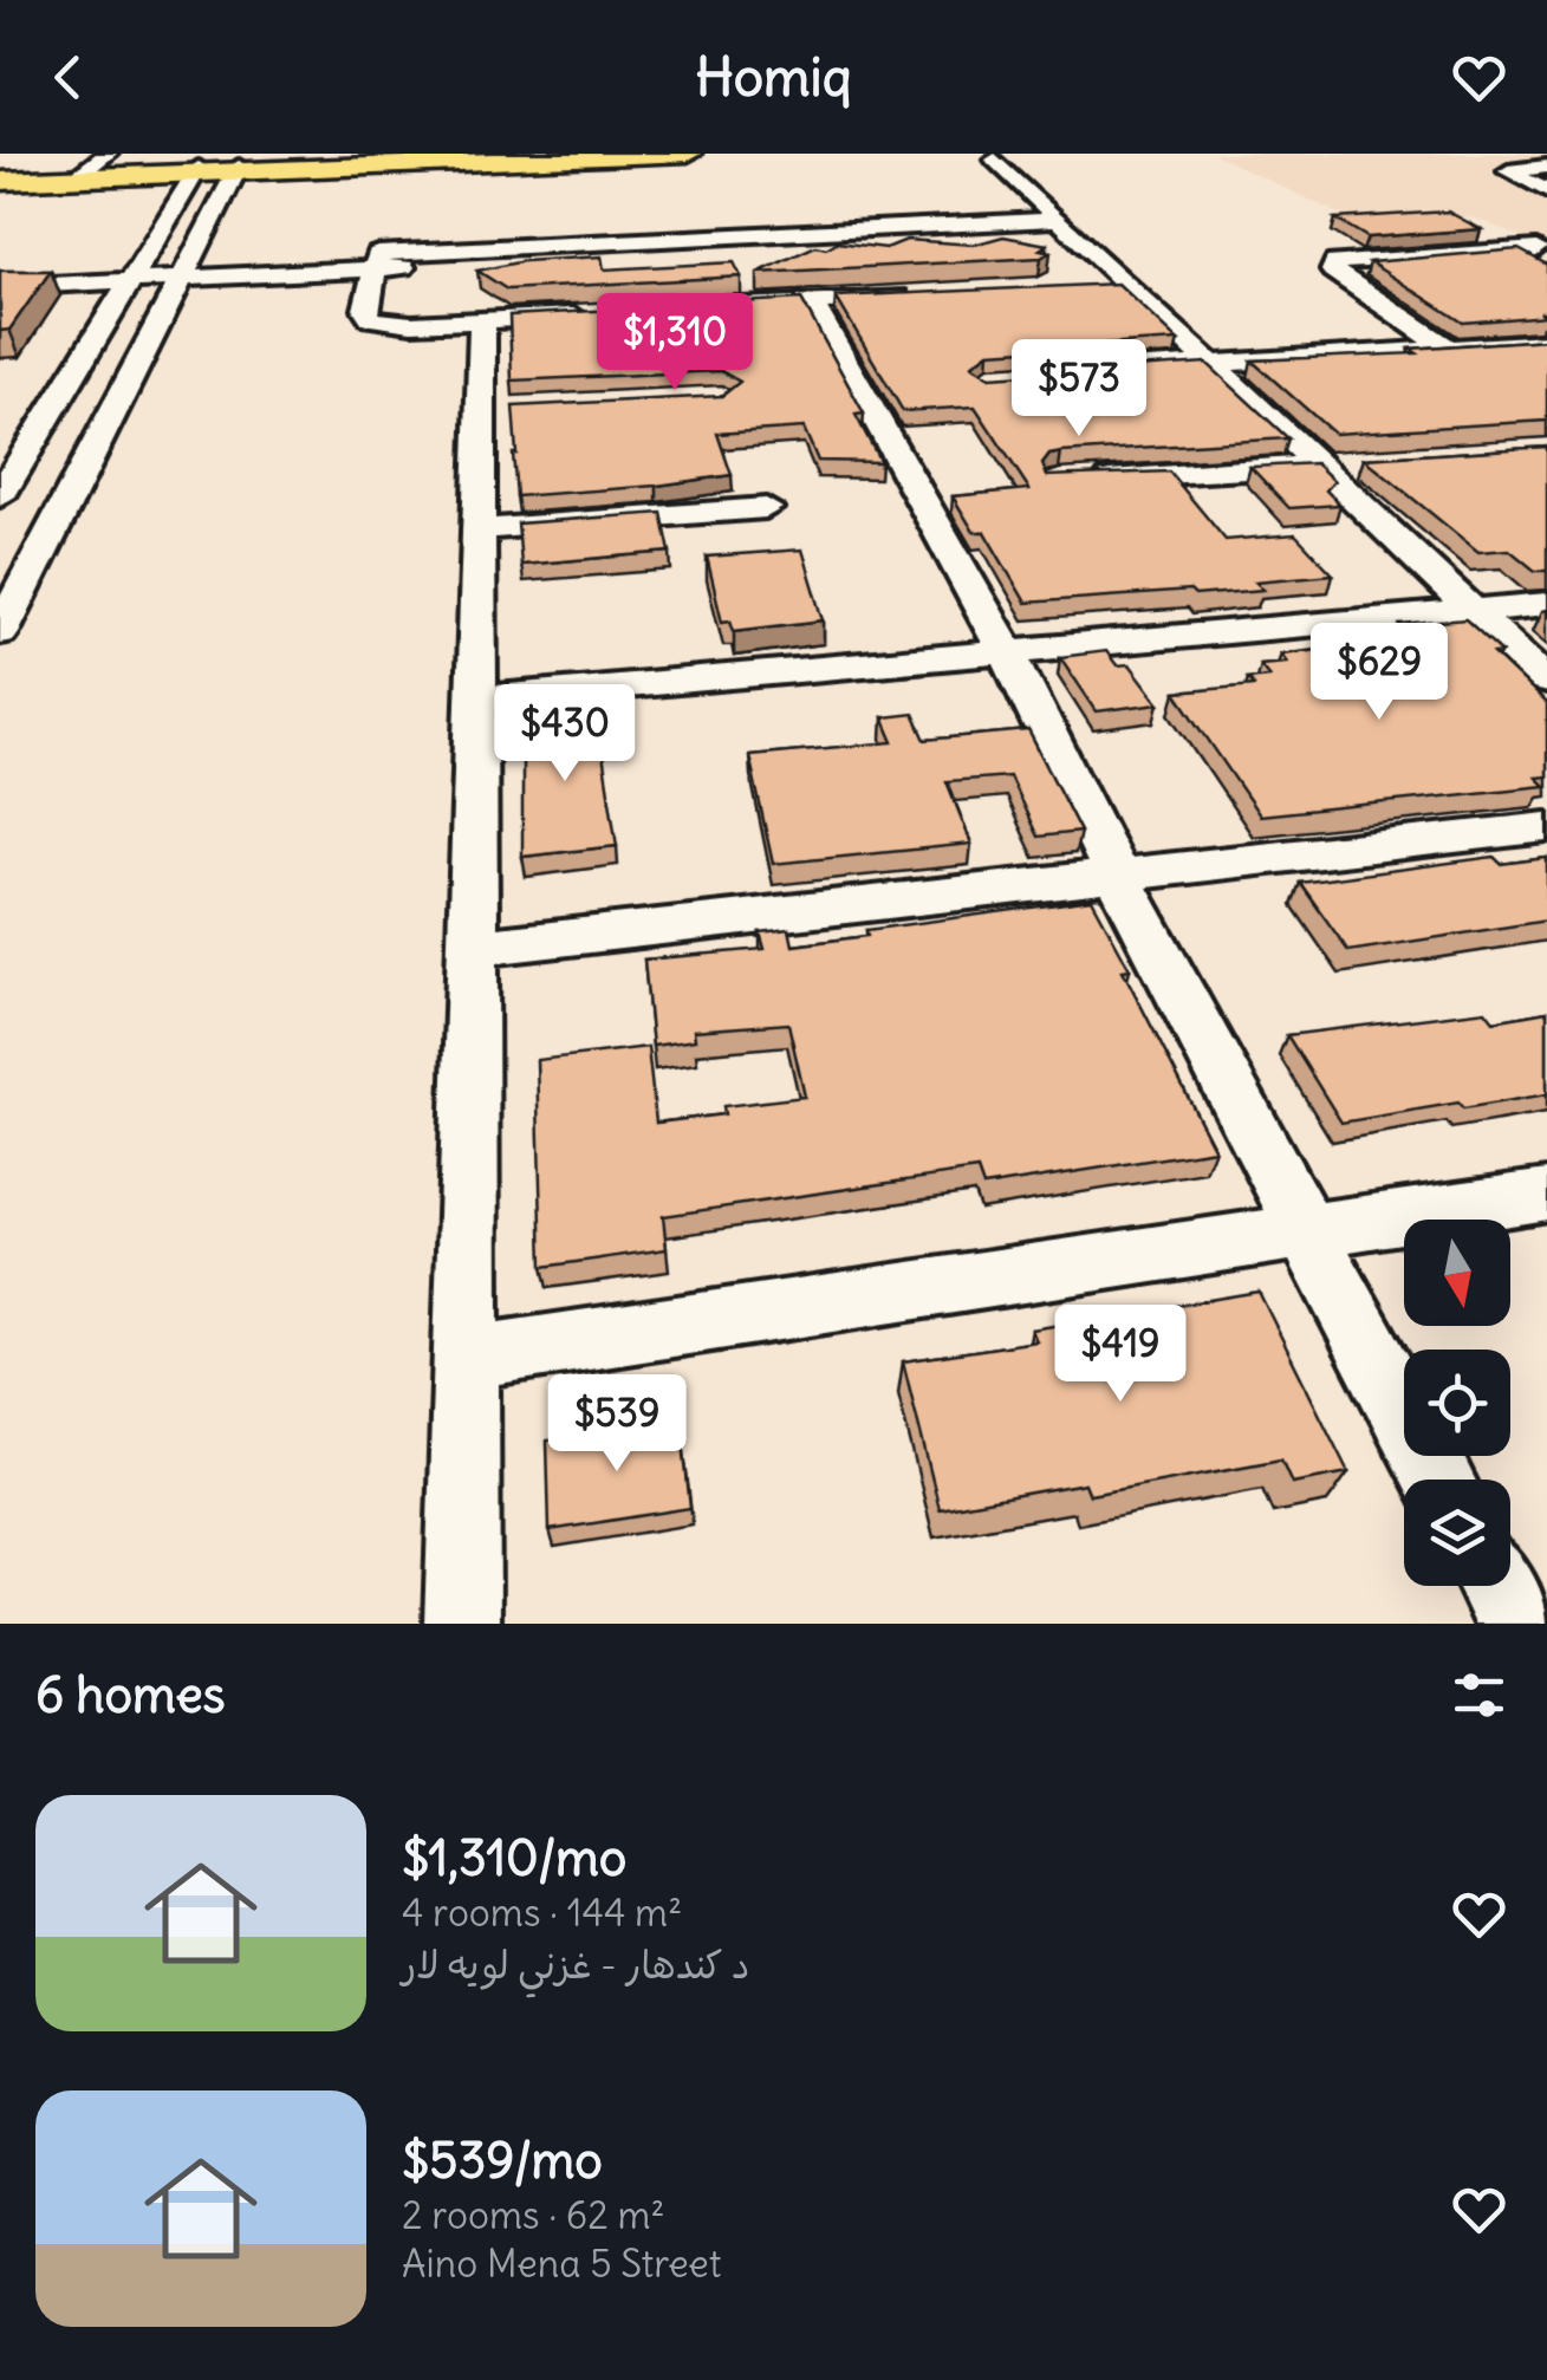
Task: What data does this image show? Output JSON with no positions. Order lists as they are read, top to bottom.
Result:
{
  "north": "bottom",
  "page": {
    "header": "Homiq",
    "price": [
      "$1,310",
      "$573",
      "$629",
      "$430",
      "$419",
      "$539"
    ],
    "heading": "6 homes",
    "list": [
      {
        "name": "$1,310/mo",
        "note": "4 rooms · 144 m² · د کندهار - غزني لويه لار"
      },
      {
        "name": "$539/mo",
        "note": "2 rooms · 62 m² · Aino Mena 5 Street"
      }
    ]
  }
}
